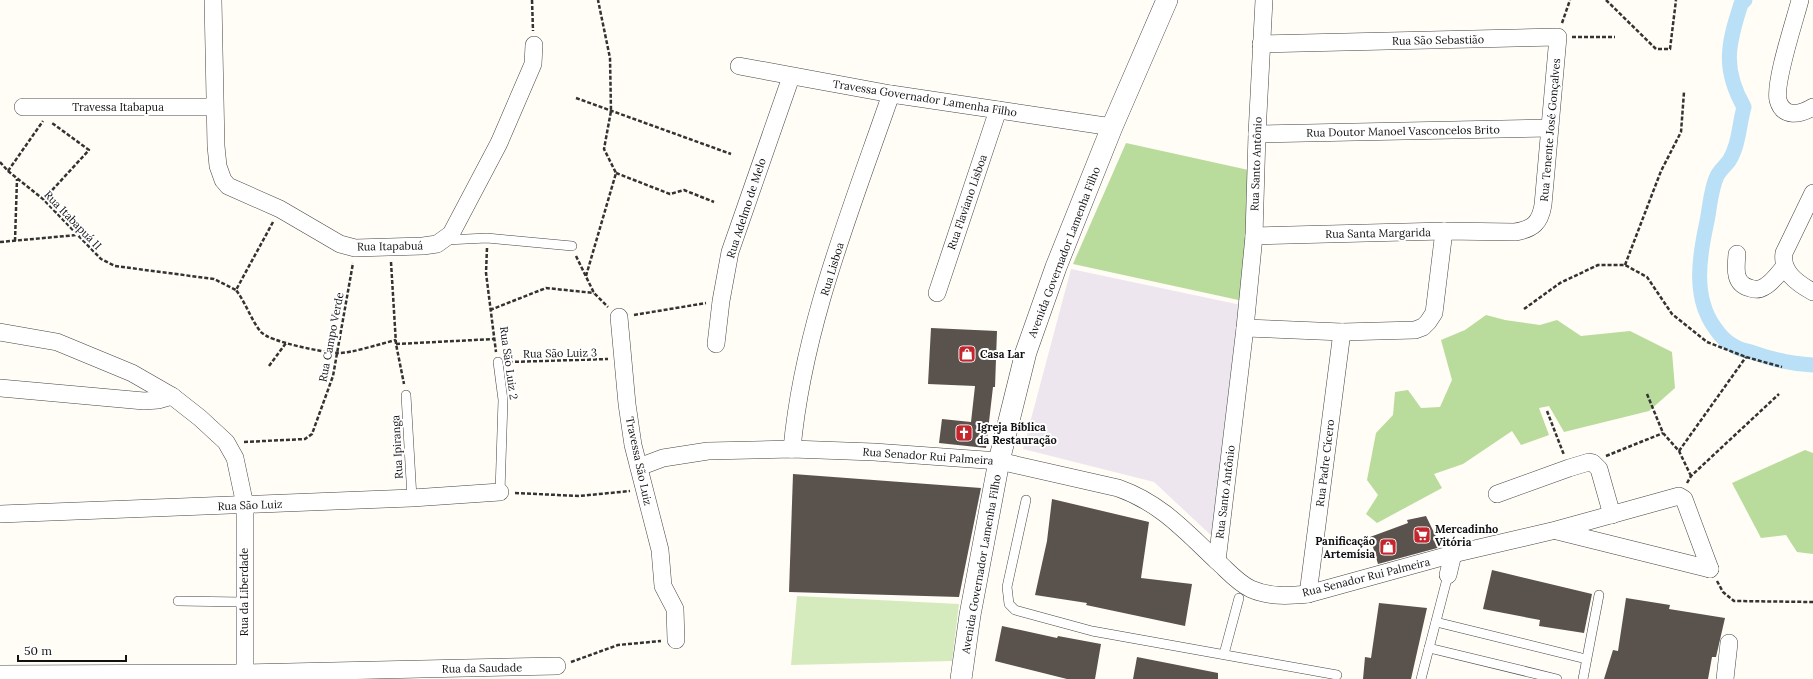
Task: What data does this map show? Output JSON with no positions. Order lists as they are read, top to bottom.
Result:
{
  "streets": {
    "street": [
      "Rua São Sebastião",
      "Travessa Governador Lamenha Filho",
      "Travessa Itabapua",
      "Rua Tenente José Gonçalves",
      "Rua Doutor Manoel Vasconcelos Brito",
      "Rua Santo Antônio",
      "Rua Flaviano Lisboa",
      "Rua Adelmo de Melo",
      "Rua Santa Margarida",
      "Rua Itapabuá",
      "Avenida Governador Lamenha Filho",
      "Rua Lisboa",
      "Rua Senador Rui Palmeira",
      "Travessa São Luiz",
      "Rua Padre Cícero",
      "Rua São Luiz",
      "Rua da Liberdade",
      "Rua da Saudade"
    ],
    "lane": ["Rua São Luiz 2", "Rua Ipiranga"],
    "path": ["Rua Itabapuá II", "Rua Campo Verde", "Rua São Luiz 3"]
  },
  "crossings": [
    ["Rua São Sebastião", "Rua Tenente José Gonçalves"],
    ["Rua São Sebastião", "Rua Santo Antônio"],
    ["Travessa Governador Lamenha Filho", "Rua Flaviano Lisboa"],
    ["Travessa Governador Lamenha Filho", "Rua Adelmo de Melo"],
    ["Travessa Governador Lamenha Filho", "Avenida Governador Lamenha Filho"],
    ["Travessa Governador Lamenha Filho", "Rua Lisboa"],
    ["Travessa Itabapua", "Rua Itapabuá"],
    ["Rua Tenente José Gonçalves", "Rua Doutor Manoel Vasconcelos Brito"],
    ["Rua Tenente José Gonçalves", "Rua Santa Margarida"],
    ["Rua Doutor Manoel Vasconcelos Brito", "Rua Santo Antônio"],
    ["Rua Santo Antônio", "Rua Santa Margarida"],
    ["Rua Santo Antônio", "Rua Senador Rui Palmeira"],
    ["Rua Itapabuá", "Rua Campo Verde"],
    ["Avenida Governador Lamenha Filho", "Rua Senador Rui Palmeira"],
    ["Rua Lisboa", "Rua Senador Rui Palmeira"],
    ["Rua Campo Verde", "Rua da Liberdade"],
    ["Rua São Luiz 3", "Rua São Luiz 2"],
    ["Rua São Luiz 3", "Travessa São Luiz"],
    ["Rua São Luiz 2", "Rua São Luiz"],
    ["Rua Ipiranga", "Rua São Luiz"],
    ["Rua Senador Rui Palmeira", "Travessa São Luiz"],
    ["Rua Senador Rui Palmeira", "Rua Padre Cícero"],
    ["Rua São Luiz", "Rua da Liberdade"],
    ["Rua da Liberdade", "Rua da Saudade"]
  ],
  "places": {
    "shop": ["Casa Lar", "Panificação Artemísia"],
    "church": ["Igreja Bíblica da Restauração"],
    "supermarket": ["Mercadinho Vitória"]
  },
  "scale_bar": "50 m"
}
